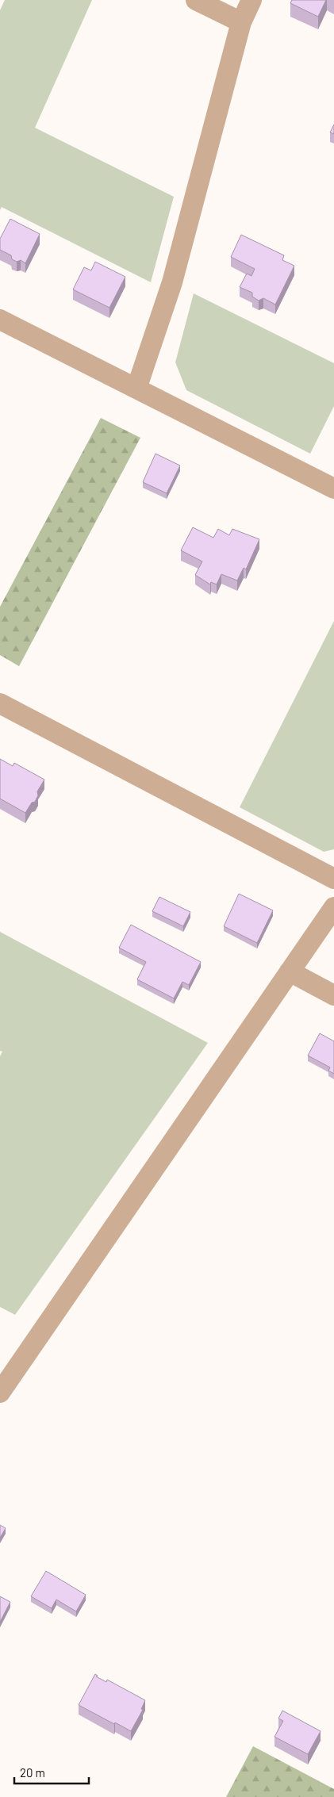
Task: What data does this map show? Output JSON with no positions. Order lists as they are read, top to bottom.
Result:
{
  "scale_bar": "20 m"
}
